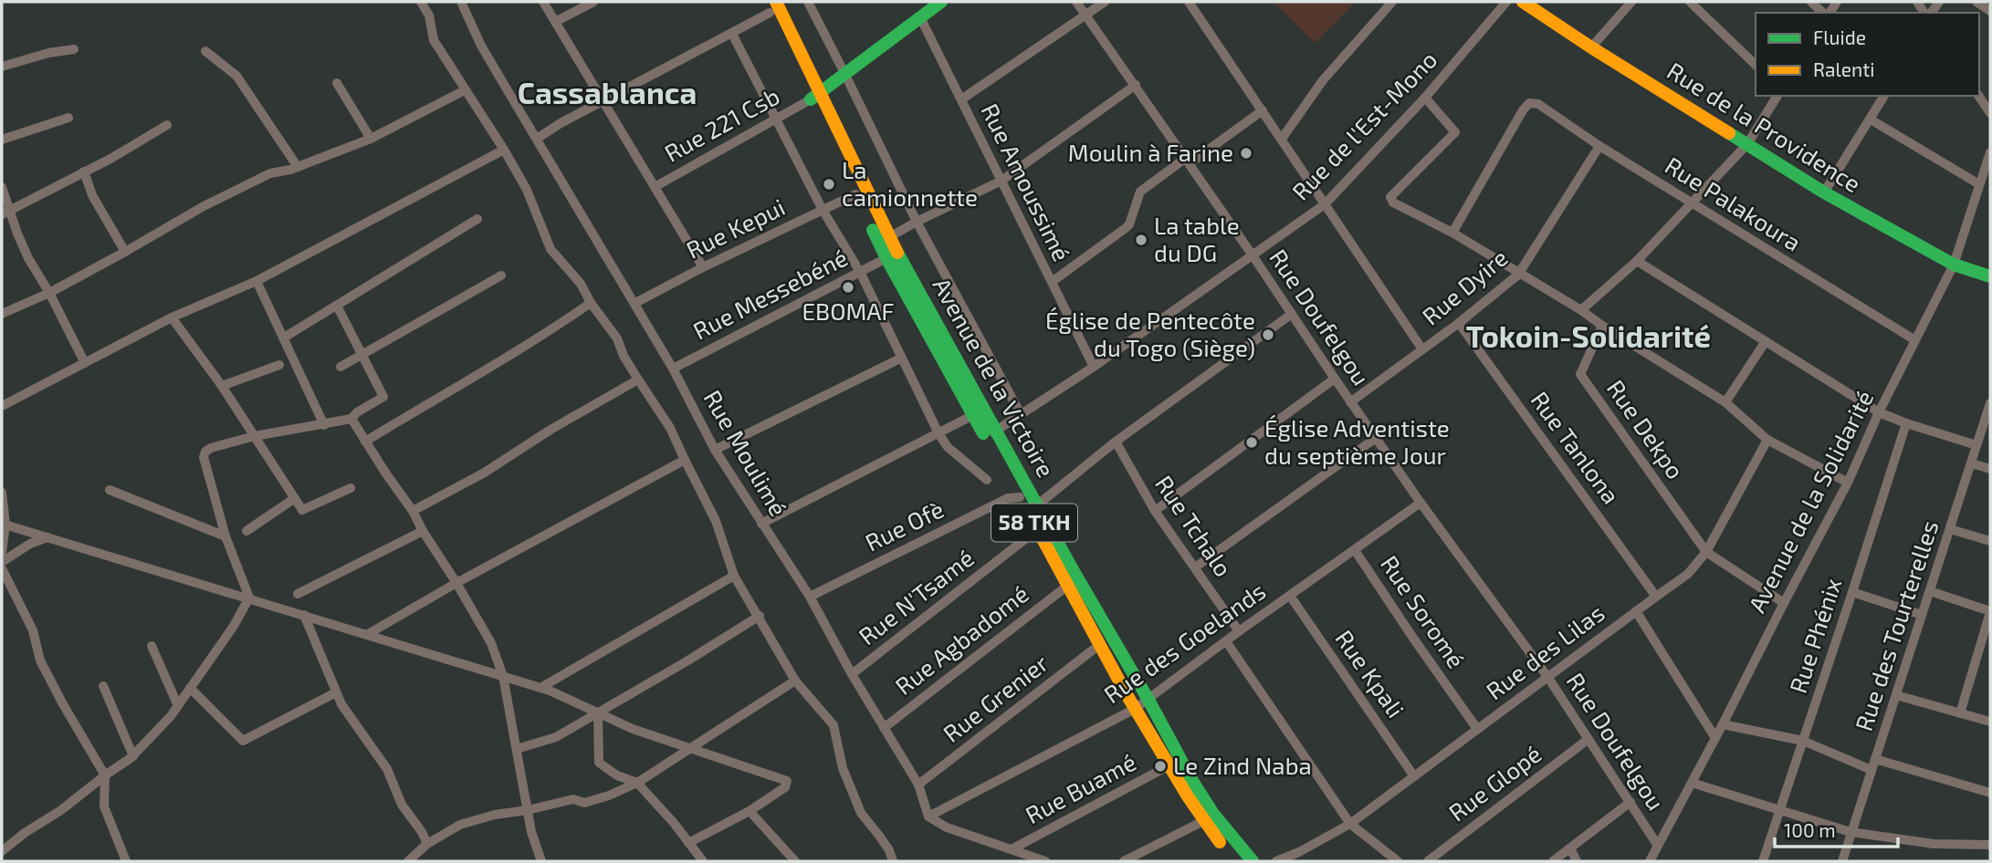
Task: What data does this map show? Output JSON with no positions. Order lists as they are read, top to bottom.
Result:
{
  "streets": {
    "main road": ["Rue de la Providence", "Avenue de la Victoire", "58 TKH"],
    "street": [
      "Rue 221 Csb",
      "Rue de l'Est-Mono",
      "Rue Amoussimé",
      "Rue Palakoura",
      "Rue Kepui",
      "Rue Dyire",
      "Rue Messebéné",
      "Rue Doufelgou",
      "Rue Dekpo",
      "Rue Tanlona",
      "Rue Moulimé",
      "Avenue de la Solidarité",
      "Rue Ofè",
      "Rue Tchalo",
      "Rue N'Tsamé",
      "Rue Soromé",
      "Rue des Tourterelles",
      "Rue Phénix",
      "Rue Agbadomé",
      "Rue des Goelands",
      "Rue des Lilas",
      "Rue Kpali",
      "Rue Grenier",
      "Rue Glopé",
      "Rue Buamé"
    ]
  },
  "crossings": [
    ["Rue 221 Csb", "Avenue de la Victoire"],
    ["Rue de l'Est-Mono", "Rue Amoussimé"],
    ["Rue de l'Est-Mono", "Rue Doufelgou"],
    ["Rue de l'Est-Mono", "Avenue de la Victoire"],
    ["Rue de la Providence", "Avenue de la Solidarité"],
    ["Rue Palakoura", "Rue Dyire"],
    ["Rue Palakoura", "Avenue de la Solidarité"],
    ["Rue Kepui", "Avenue de la Victoire"],
    ["Rue Kepui", "Rue Moulimé"],
    ["Rue Dyire", "Rue Doufelgou"],
    ["Rue Dyire", "Rue Tanlona"],
    ["Rue Messebéné", "Avenue de la Victoire"],
    ["Rue Messebéné", "Rue Moulimé"],
    ["Rue Doufelgou", "Avenue de la Solidarité"],
    ["Rue Doufelgou", "Rue des Goelands"],
    ["Rue Doufelgou", "Rue des Lilas"],
    ["Rue Doufelgou", "Rue Glopé"],
    ["Avenue de la Victoire", "Rue Ofè"],
    ["Avenue de la Victoire", "Rue N'Tsamé"],
    ["Avenue de la Victoire", "Rue Agbadomé"],
    ["Avenue de la Victoire", "Rue des Goelands"],
    ["Avenue de la Victoire", "Rue Grenier"],
    ["Avenue de la Victoire", "Rue Buamé"],
    ["Rue Dekpo", "Rue des Lilas"],
    ["Rue Tanlona", "Rue des Lilas"],
    ["Rue Moulimé", "Rue Ofè"],
    ["Rue Moulimé", "Rue N'Tsamé"],
    ["Rue Moulimé", "Rue Agbadomé"],
    ["Rue Moulimé", "Rue des Goelands"],
    ["Rue Moulimé", "Rue Grenier"],
    ["Rue Tchalo", "Rue des Goelands"],
    ["Rue Soromé", "Rue des Goelands"],
    ["Rue Soromé", "Rue des Lilas"],
    ["Rue des Goelands", "Rue Kpali"],
    ["Rue des Lilas", "Rue Kpali"]
  ],
  "districts": ["Cassablanca", "Tokoin-Solidarité"],
  "places": [
    "Moulin à Farine",
    "La camionnette",
    "La table du DG",
    "EBOMAF",
    "Église de Pentecôte du Togo (Siège)",
    "Église Adventiste du septième Jour",
    "Le Zind Naba"
  ],
  "legend": ["Fluide", "Ralenti"],
  "scale_bar": "100 m"
}
